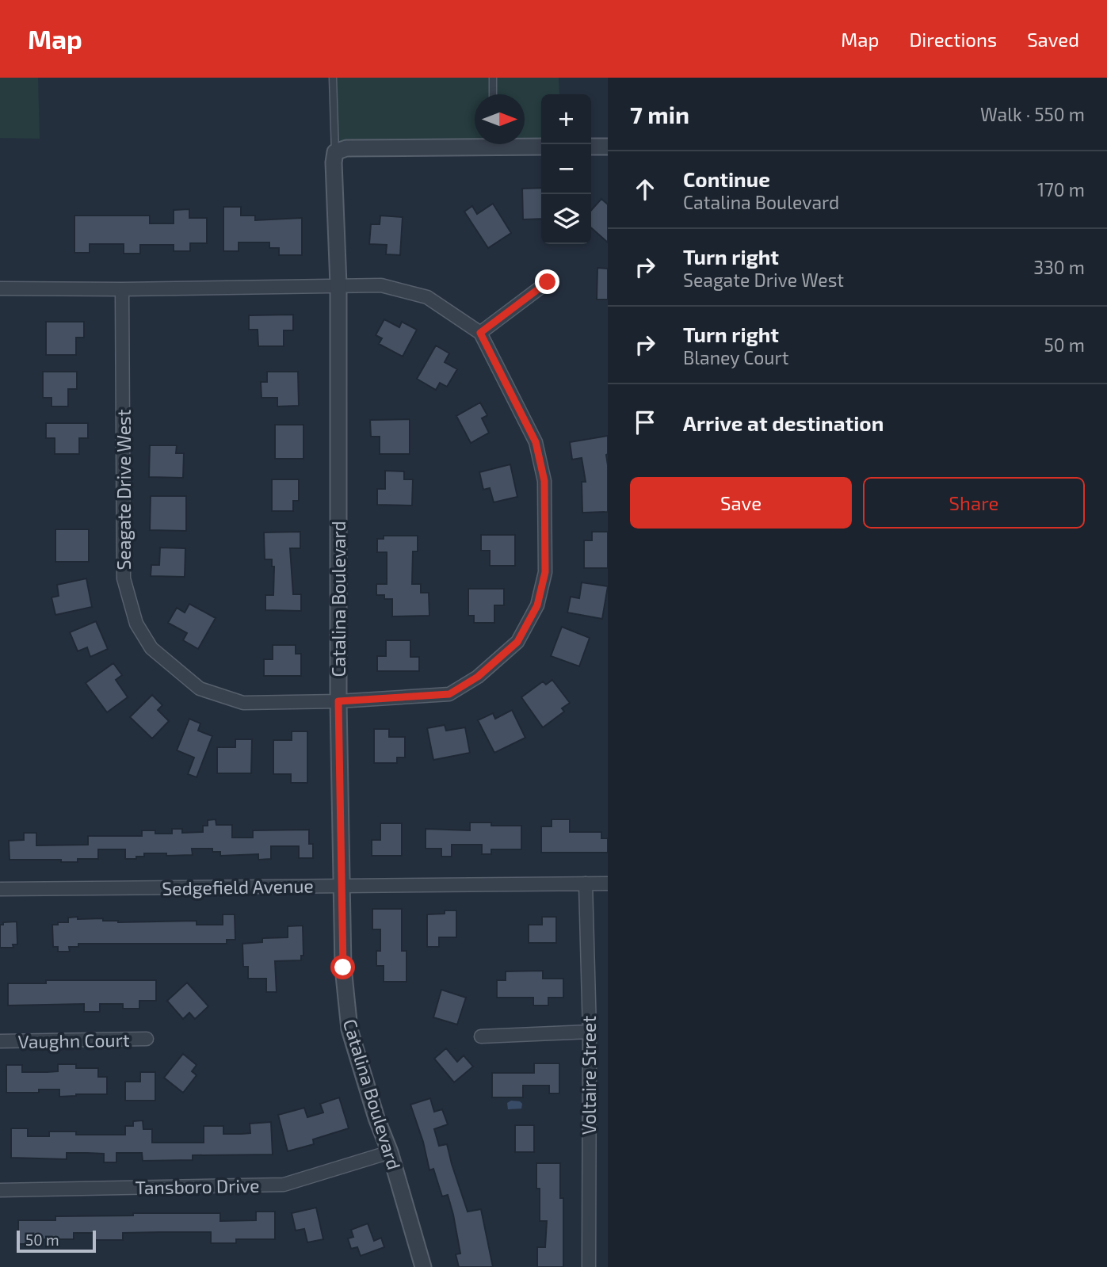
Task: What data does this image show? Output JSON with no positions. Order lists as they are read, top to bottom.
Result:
{
  "streets": {
    "street": [
      "Seagate Drive West",
      "Catalina Boulevard",
      "Sedgefield Avenue",
      "Vaughn Court",
      "Voltaire Street",
      "Tansboro Drive"
    ]
  },
  "crossings": [
    ["Seagate Drive West", "Catalina Boulevard"],
    ["Catalina Boulevard", "Sedgefield Avenue"],
    ["Catalina Boulevard", "Tansboro Drive"],
    ["Sedgefield Avenue", "Voltaire Street"]
  ],
  "scale_bar": "50 m",
  "north": "right",
  "page": {
    "header": "Map",
    "nav": ["Map", "Directions", "Saved"],
    "heading": ["7 min", "Walk · 550 m"],
    "map_buttons": ["+", "−"],
    "list": [
      ["Continue", "Catalina Boulevard", "170 m"],
      ["Turn right", "Seagate Drive West", "330 m"],
      ["Turn right", "Blaney Court", "50 m"],
      "Arrive at destination"
    ],
    "buttons": ["Save", "Share"],
    "scale": "50 m"
  }
}
